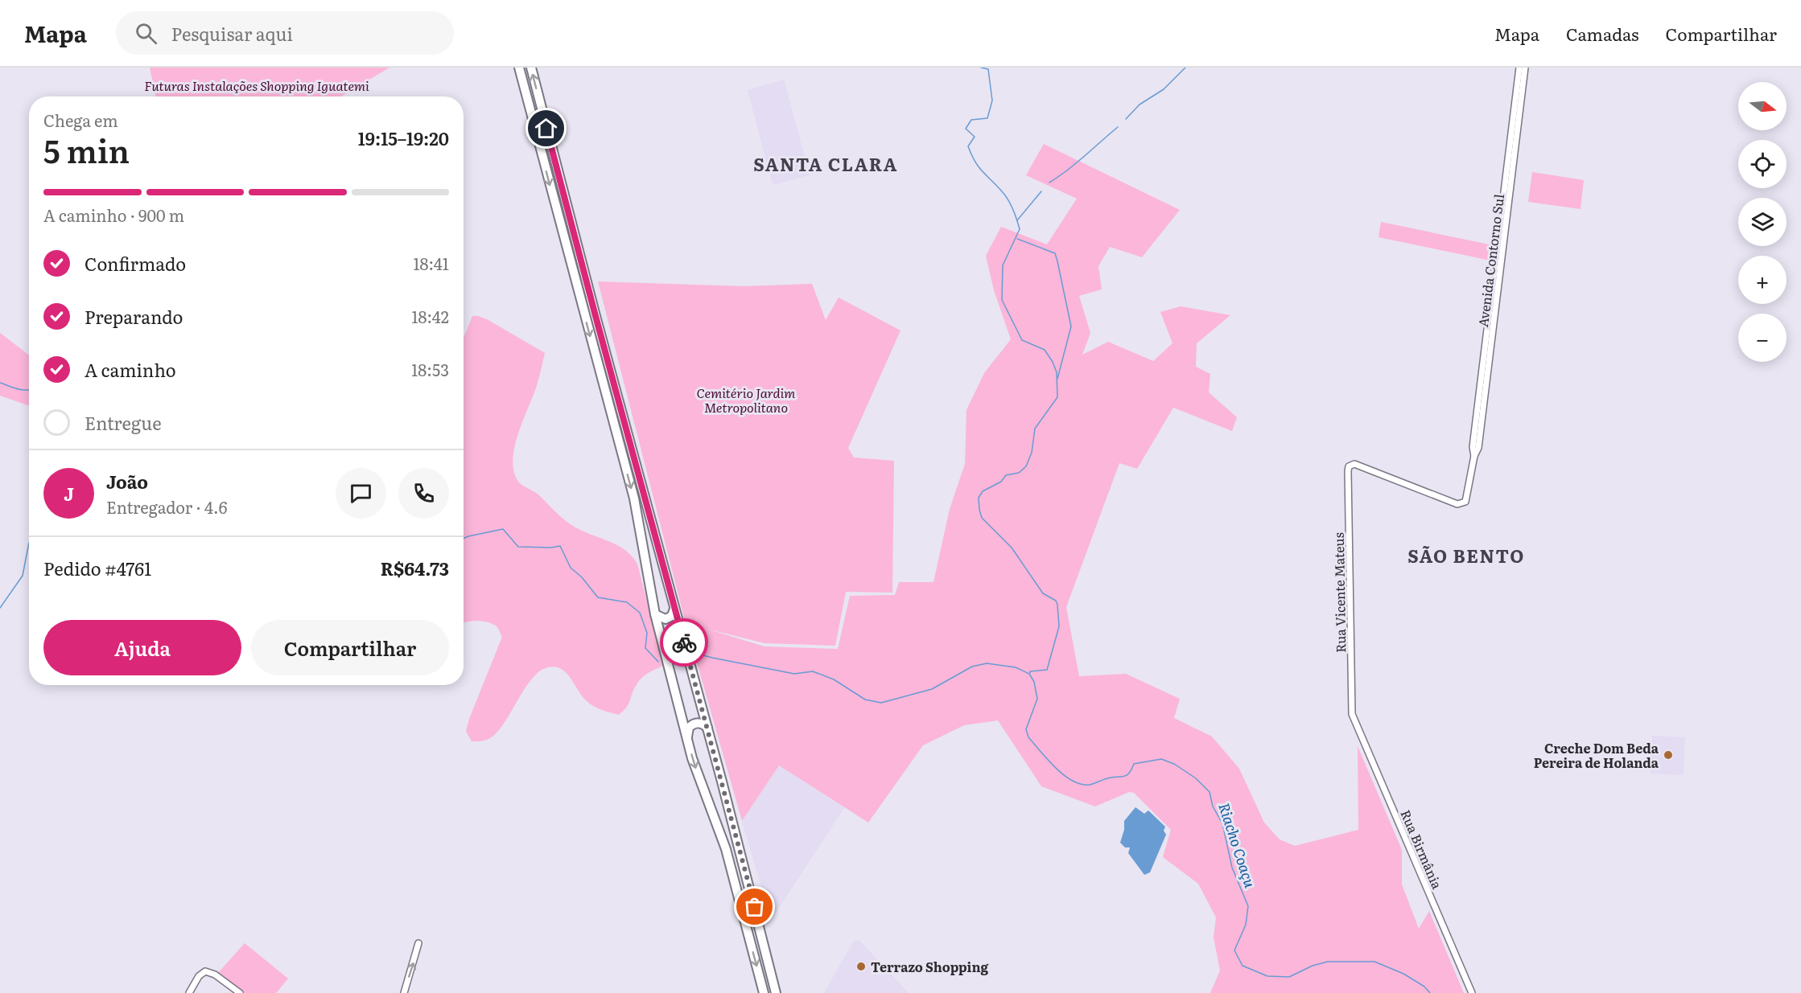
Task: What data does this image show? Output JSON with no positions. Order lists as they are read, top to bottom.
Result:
{
  "streets": {
    "street": ["Avenida Contorno Sul", "Rua Vicente Mateus", "Rua Birmânia"]
  },
  "crossings": [
    ["Avenida Contorno Sul", "Rua Vicente Mateus"],
    ["Rua Vicente Mateus", "Rua Birmânia"]
  ],
  "districts": ["SANTA CLARA", "SÃO BENTO"],
  "water": ["Riacho Coaçu"],
  "parks": ["Futuras Instalações Shopping Iguatemi", "Cemitério Jardim Metropolitano"],
  "places": ["Creche Dom Beda Pereira de Holanda", "Terrazo Shopping"],
  "north": "right",
  "page": {
    "header": "Mapa",
    "search": "Pesquisar aqui",
    "nav": ["Mapa", "Camadas", "Compartilhar"],
    "map_buttons": ["+", "−"],
    "heading": ["5 min", "Chega em", "19:15–19:20"],
    "panel": [
      "João",
      "Entregador · 4.6",
      "Pedido #4761",
      "R$64.73"
    ],
    "bar": "A caminho · 900 m",
    "list": [
      ["Confirmado", "18:41"],
      ["Preparando", "18:42"],
      ["A caminho", "18:53"],
      "Entregue"
    ],
    "round": "J",
    "buttons": ["Ajuda", "Compartilhar"]
  }
}
